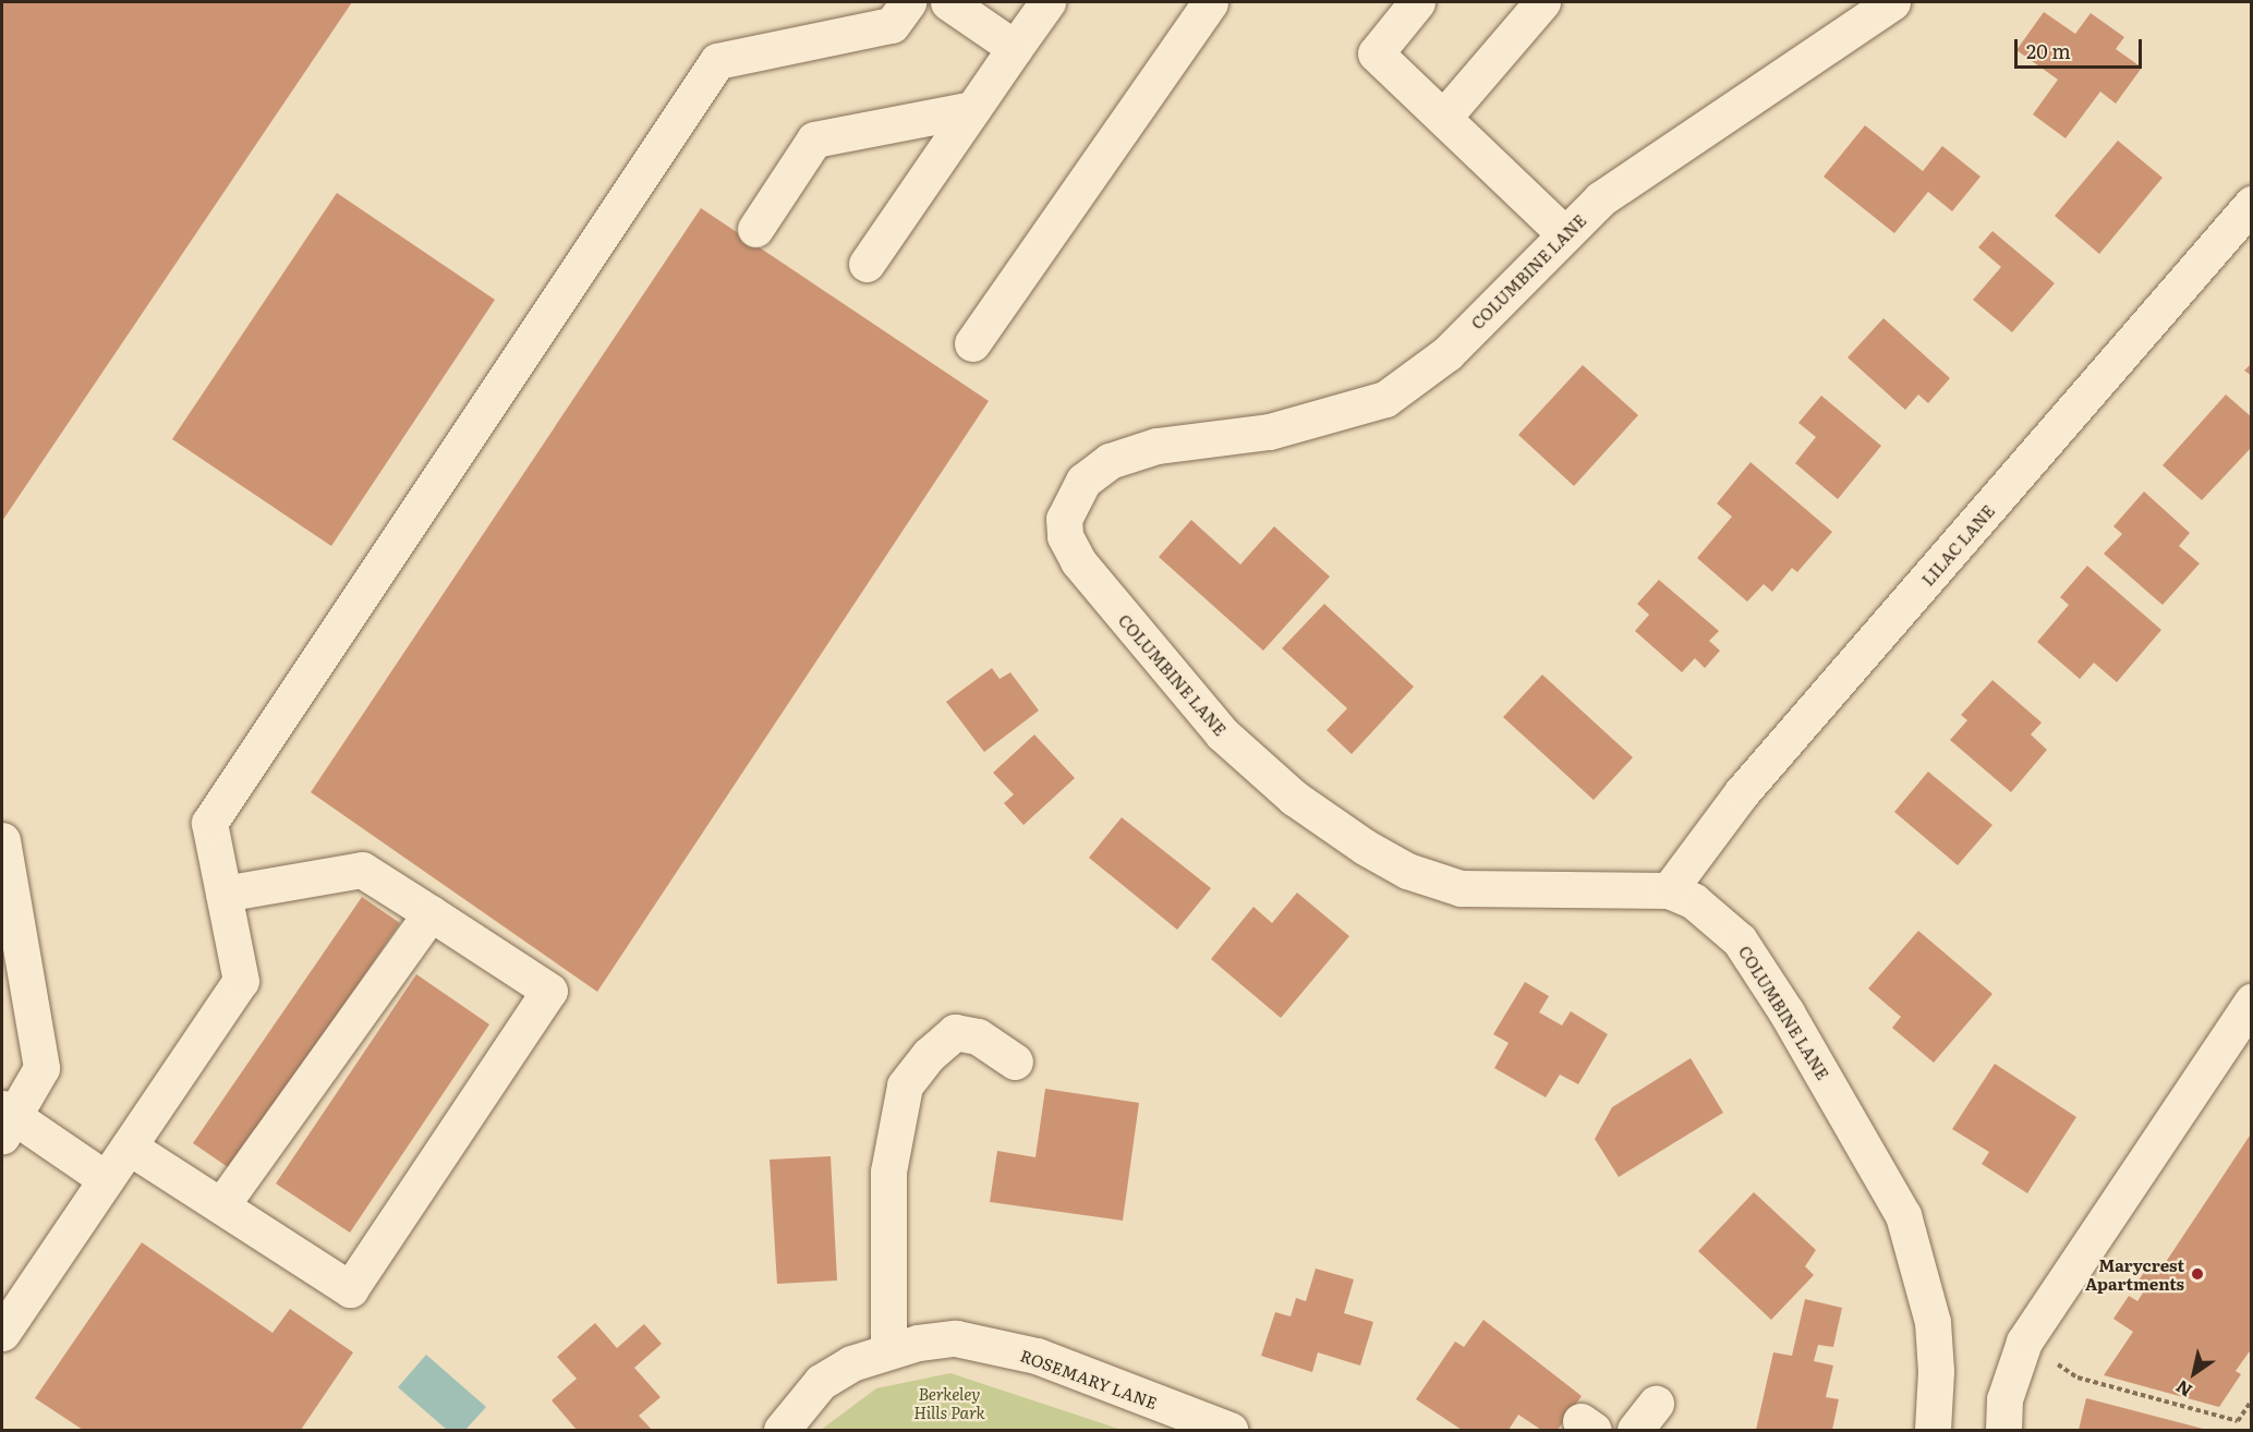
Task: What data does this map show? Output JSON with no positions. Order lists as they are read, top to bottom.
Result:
{
  "streets": {
    "street": ["COLUMBINE LANE", "LILAC LANE", "ROSEMARY LANE"]
  },
  "crossings": [
    ["COLUMBINE LANE", "LILAC LANE"]
  ],
  "parks": ["Berkeley Hills Park"],
  "places": ["Marycrest Apartments"],
  "scale_bar": "20 m",
  "north": "bottom left"
}
